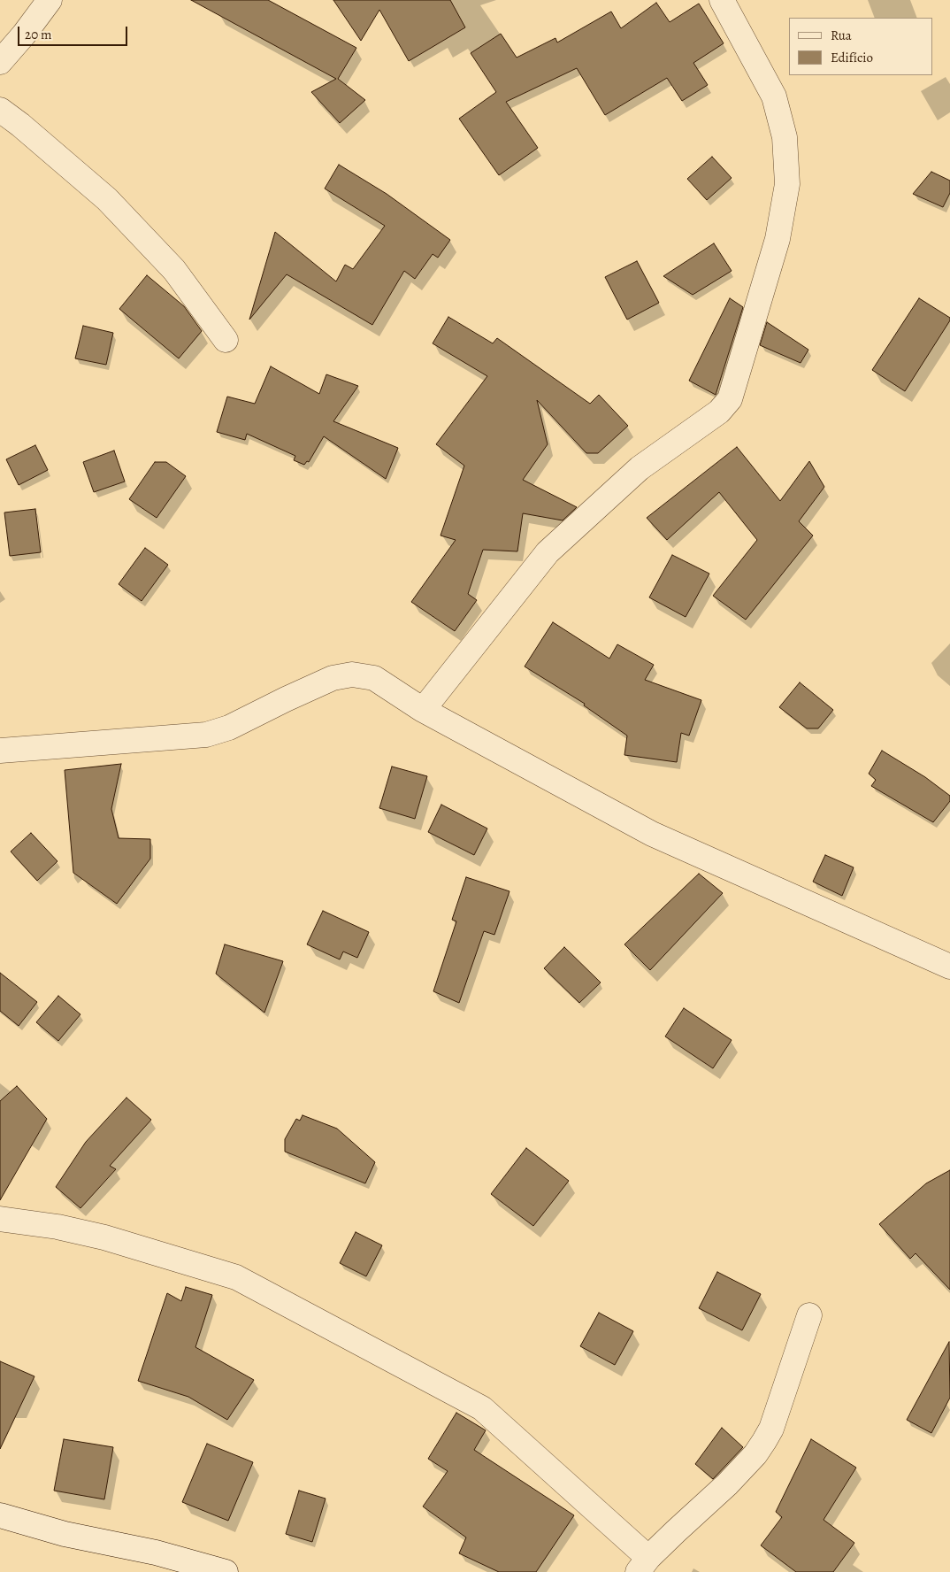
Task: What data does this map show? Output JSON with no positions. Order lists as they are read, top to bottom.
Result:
{
  "legend": ["Rua", "Edifício"],
  "scale_bar": "20 m"
}
